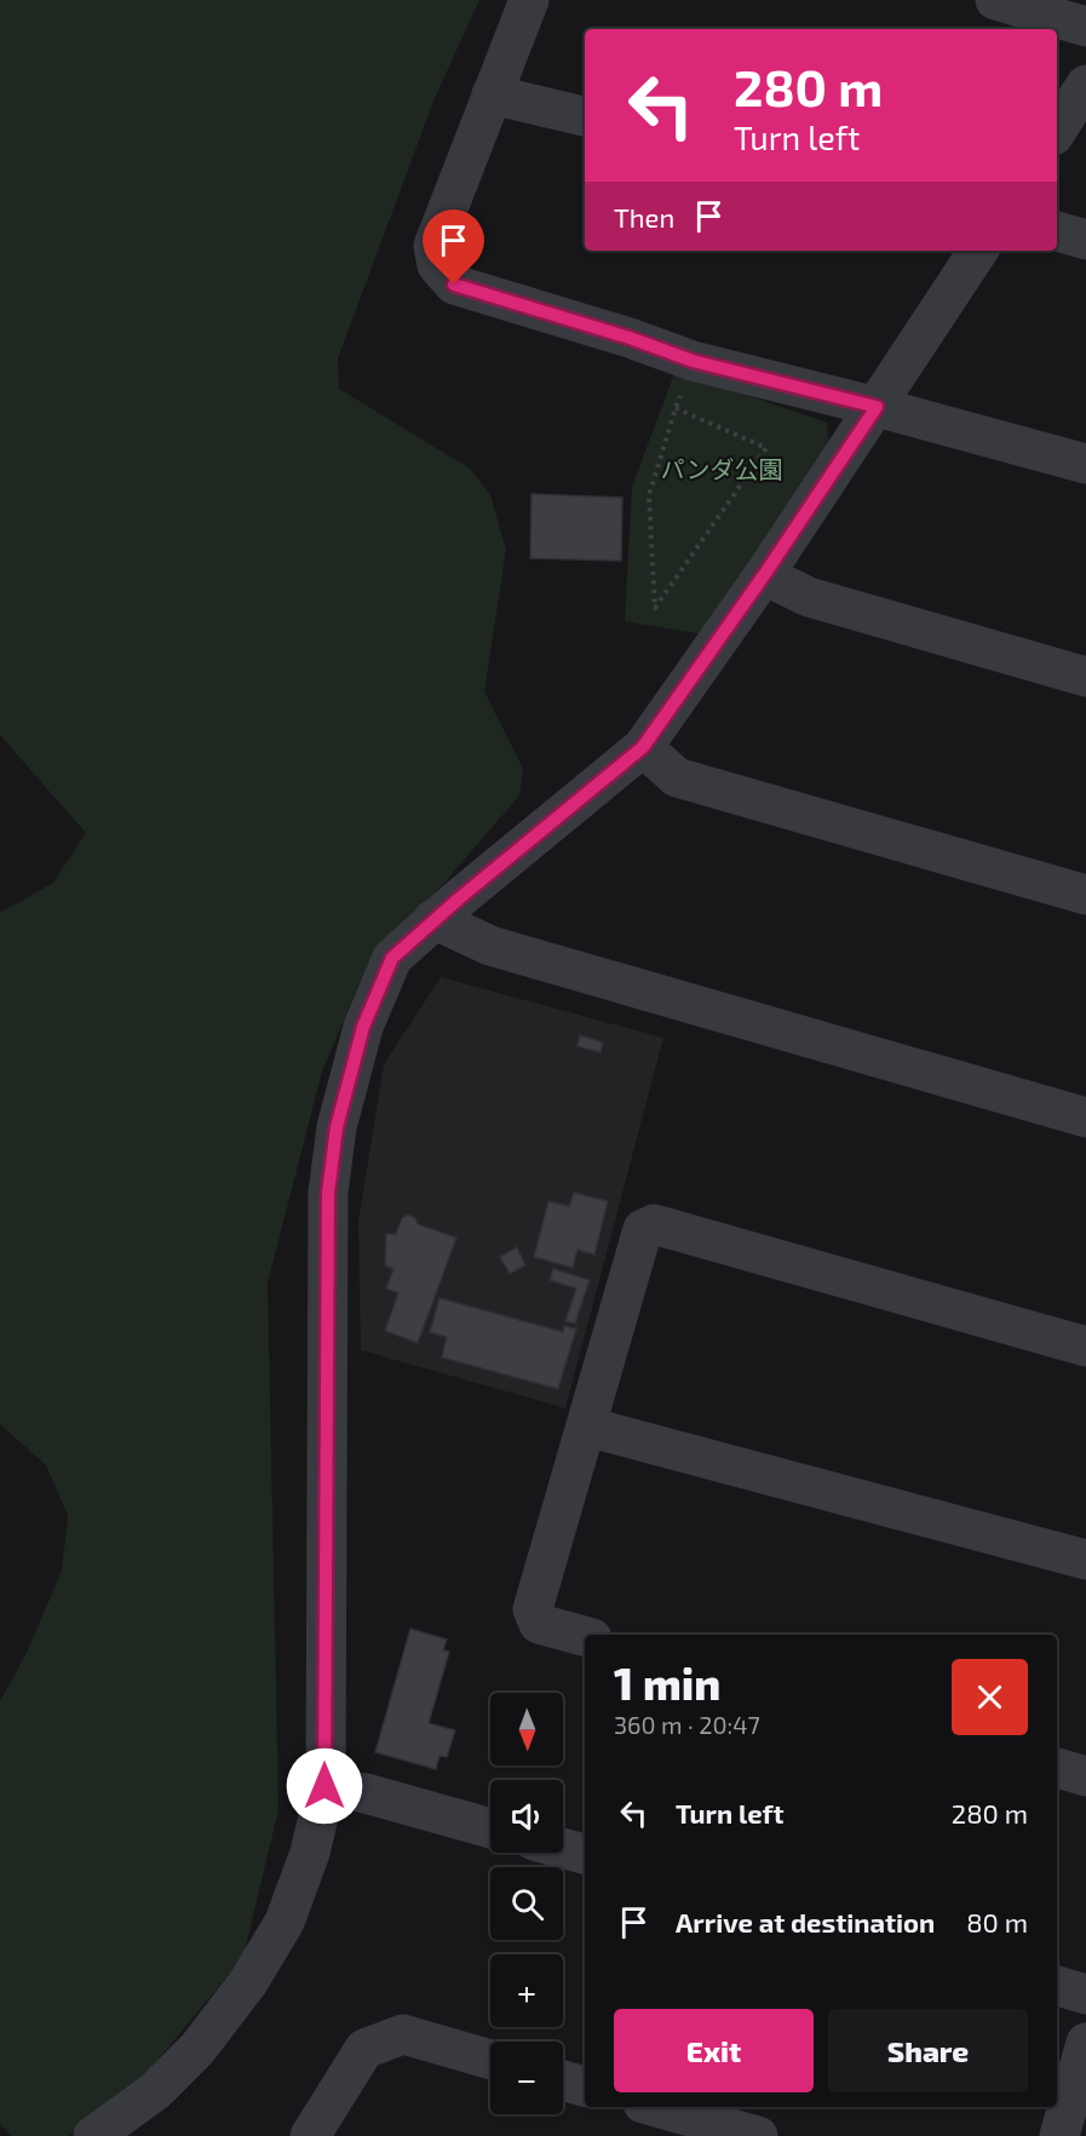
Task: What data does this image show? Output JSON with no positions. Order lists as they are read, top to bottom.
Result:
{
  "parks": ["パンダ公園"],
  "north": "bottom",
  "page": {
    "turn": ["280 m", "Turn left"],
    "then": "Then",
    "heading": ["1 min", "360 m · 20:47"],
    "map_buttons": ["+", "−"],
    "list": [
      {
        "name": "Turn left",
        "value": "280 m"
      },
      {
        "name": "Arrive at destination",
        "value": "80 m"
      }
    ],
    "buttons": ["Exit", "Share"]
  }
}
